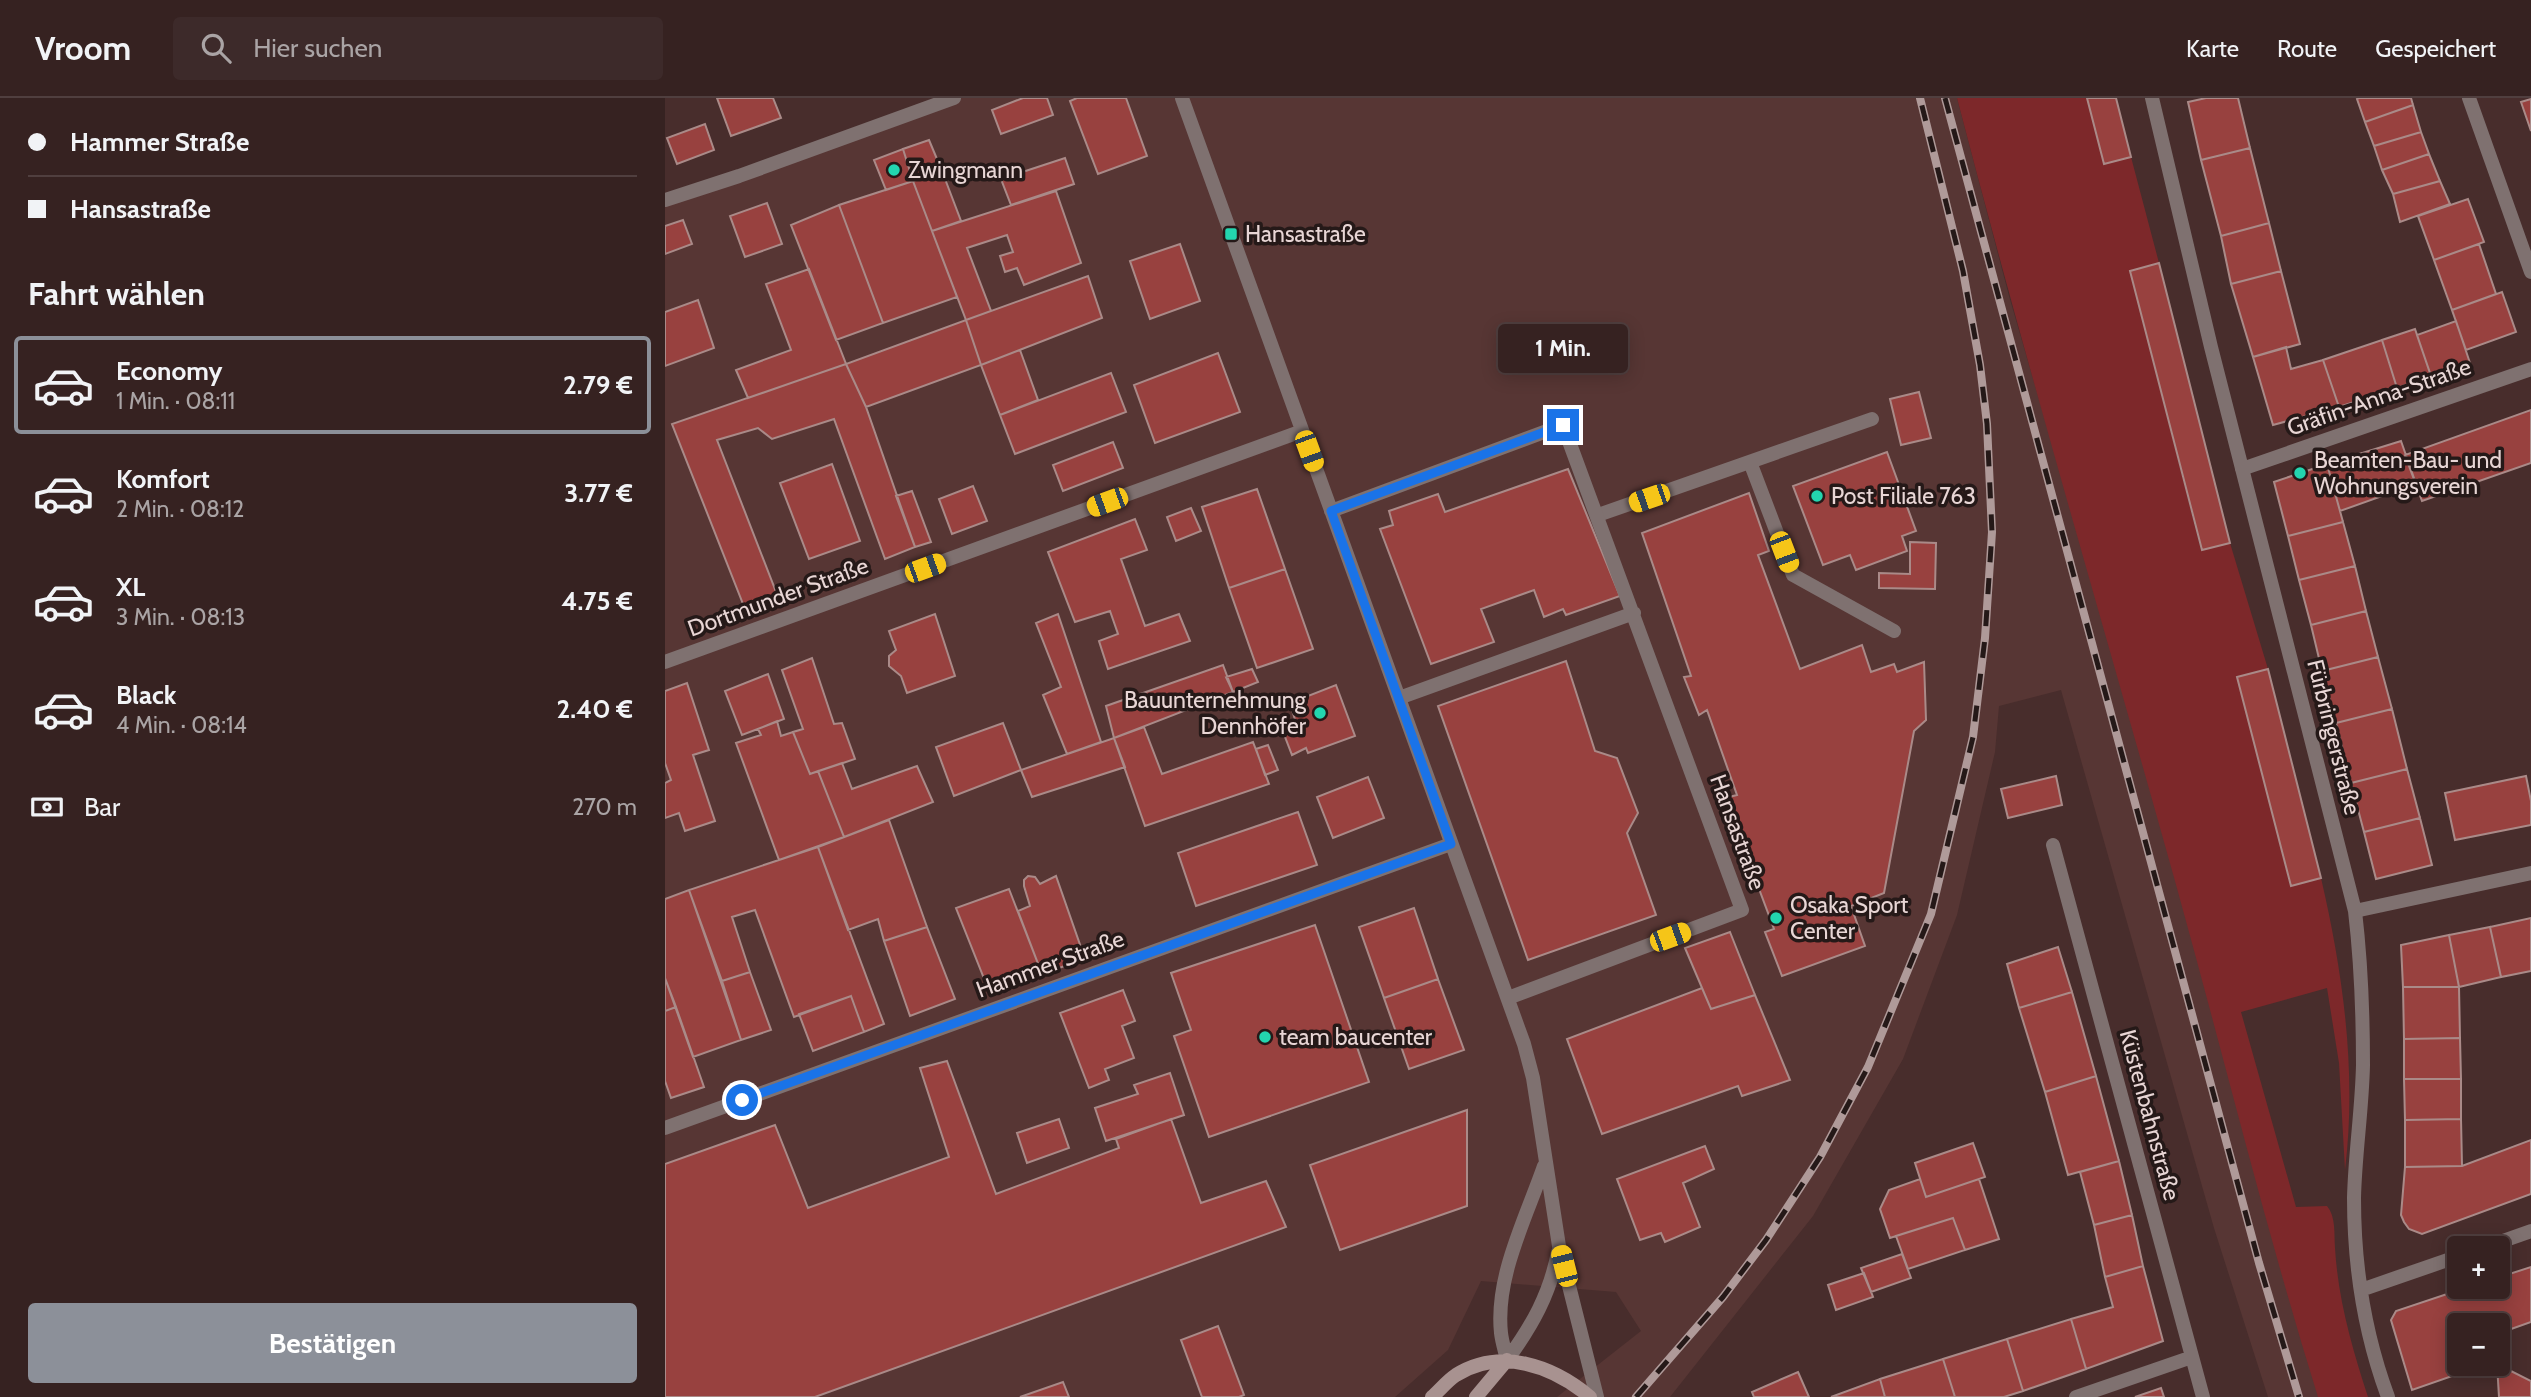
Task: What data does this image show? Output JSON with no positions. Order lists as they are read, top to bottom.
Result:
{
  "streets": {
    "street": [
      "Gräfin-Anna-Straße",
      "Dortmunder Straße",
      "Fürbringerstraße",
      "Hansastraße",
      "Hammer Straße",
      "Küstenbahnstraße"
    ]
  },
  "crossings": [
    ["Gräfin-Anna-Straße", "Fürbringerstraße"]
  ],
  "places": {
    "other": [
      "Zwingmann",
      "Beamten-Bau- und Wohnungsverein",
      "Post Filiale 763",
      "Bauunternehmung Dennhöfer",
      "Osaka Sport Center",
      "team baucenter"
    ],
    "transit": ["Hansastraße"]
  },
  "page": {
    "header": "Vroom",
    "search": "Hier suchen",
    "nav": ["Karte", "Route", "Gespeichert"],
    "banner": ["Hammer Straße", "Hansastraße"],
    "heading": "Fahrt wählen",
    "bubble": "1 Min.",
    "list": [
      {
        "name": "Economy",
        "note": "1 Min. · 08:11",
        "value": "2.79 €"
      },
      {
        "name": "Komfort",
        "note": "2 Min. · 08:12",
        "value": "3.77 €"
      },
      {
        "name": "XL",
        "note": "3 Min. · 08:13",
        "value": "4.75 €"
      },
      {
        "name": "Black",
        "note": "4 Min. · 08:14",
        "value": "2.40 €"
      }
    ],
    "pay": ["Bar", "270 m"],
    "map_buttons": ["+", "−"],
    "buttons": "Bestätigen"
  }
}
